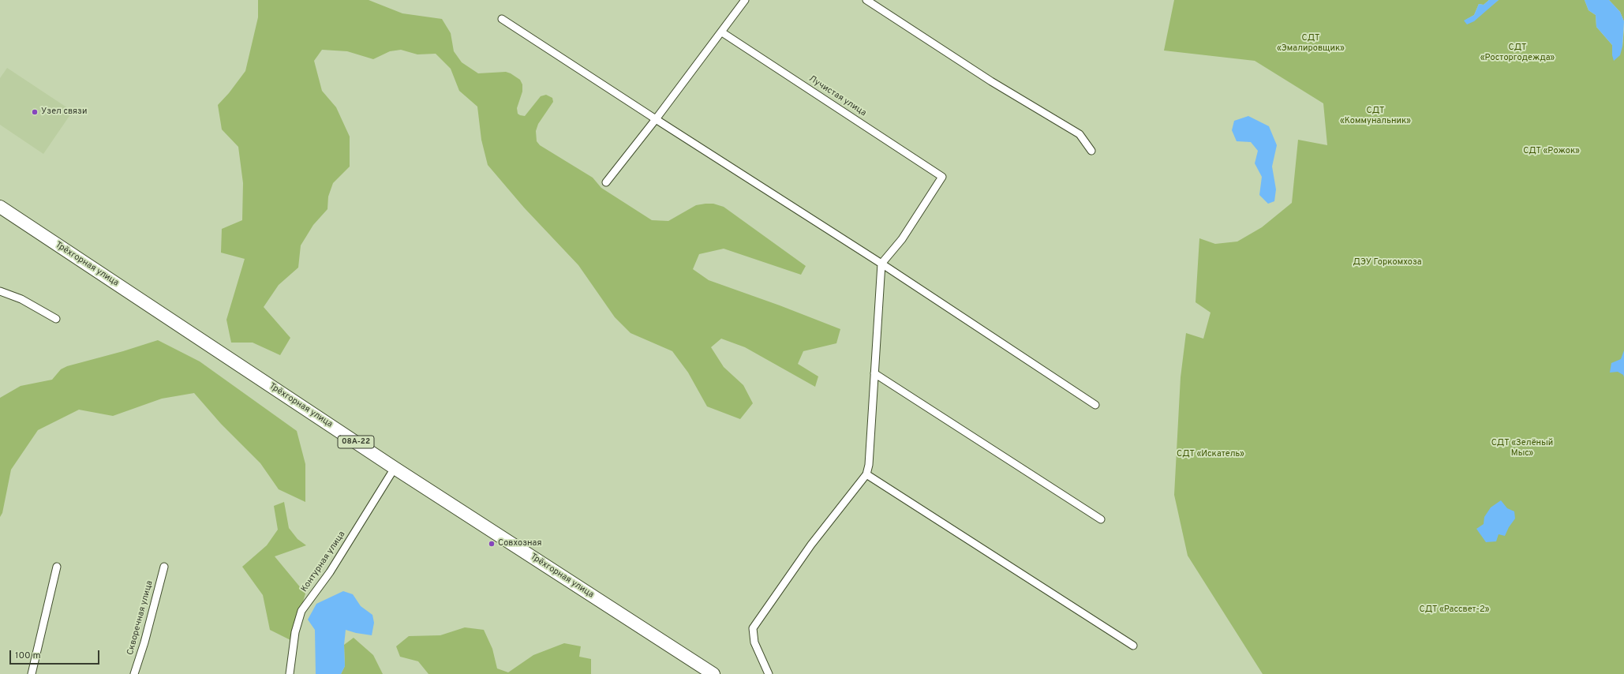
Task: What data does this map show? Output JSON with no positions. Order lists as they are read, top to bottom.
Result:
{
  "streets": {
    "highway": ["Трёхгорная улица", "08А-22"],
    "street": ["Лучистая улица", "Контурная улица", "Скворечная улица"]
  },
  "crossings": [
    ["Трёхгорная улица", "Контурная улица"]
  ],
  "parks": [
    "СДТ «Эмалировщик»",
    "СДТ «Росторгодежда»",
    "СДТ «Коммунальник»",
    "СДТ «Рожок»",
    "ДЭУ Горкомхоза",
    "СДТ «Зелёный Мыс»",
    "СДТ «Искатель»",
    "СДТ «Рассвет-2»"
  ],
  "places": ["Узел связи", "Совхозная"],
  "scale_bar": "100 m"
}
